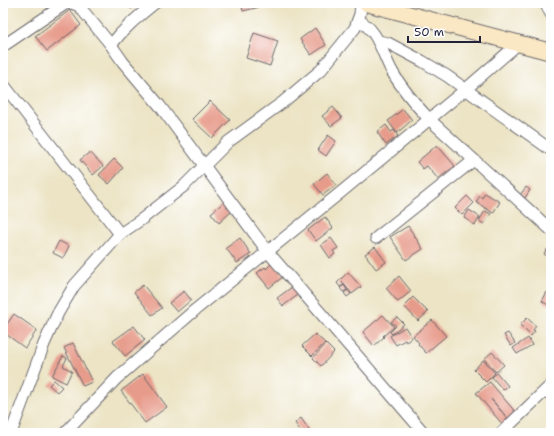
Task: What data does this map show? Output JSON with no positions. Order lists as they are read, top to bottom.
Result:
{
  "scale_bar": "50 m"
}
